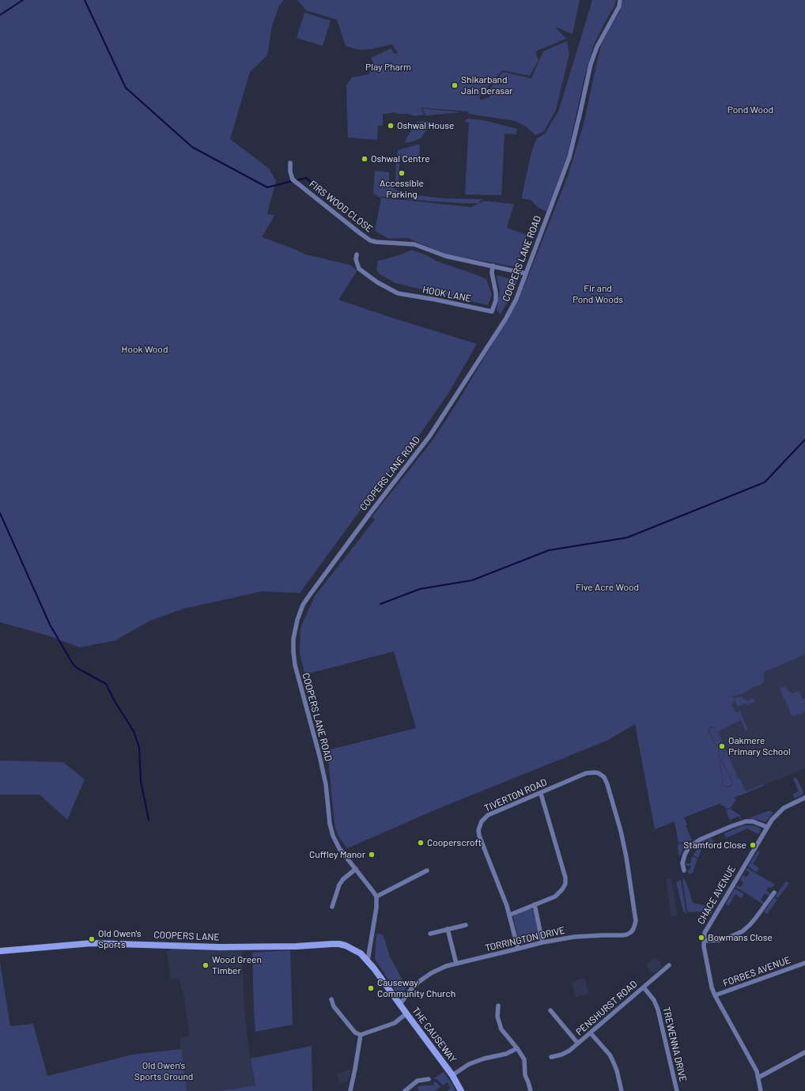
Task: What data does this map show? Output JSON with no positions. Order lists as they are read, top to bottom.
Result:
{
  "streets": {
    "main road": ["COOPERS LANE", "THE CAUSEWAY"],
    "street": [
      "FIRS WOOD CLOSE",
      "COOPERS LANE ROAD",
      "HOOK LANE",
      "TIVERTON ROAD",
      "CHACE AVENUE",
      "TORRINGTON DRIVE",
      "FORBES AVENUE",
      "PENSHURST ROAD",
      "TREWENNA DRIVE"
    ]
  },
  "crossings": [
    ["FIRS WOOD CLOSE", "COOPERS LANE ROAD"],
    ["FIRS WOOD CLOSE", "HOOK LANE"],
    ["TIVERTON ROAD", "TORRINGTON DRIVE"],
    ["CHACE AVENUE", "FORBES AVENUE"],
    ["COOPERS LANE", "THE CAUSEWAY"],
    ["TORRINGTON DRIVE", "THE CAUSEWAY"],
    ["PENSHURST ROAD", "TREWENNA DRIVE"]
  ],
  "parks": [
    "Play Pharm",
    "Pond Wood",
    "Fir and Pond Woods",
    "Hook Wood",
    "Five Acre Wood",
    "Old Owen's Sports Ground"
  ],
  "places": [
    "Shikarband Jain Derasar",
    "Oshwal House",
    "Oshwal Centre",
    "Accessible Parking",
    "Oakmere Primary School",
    "Cooperscroft",
    "Stamford Close",
    "Cuffley Manor",
    "Bowmans Close",
    "Old Owen's Sports",
    "Wood Green Timber",
    "Causeway Community Church"
  ]
}
